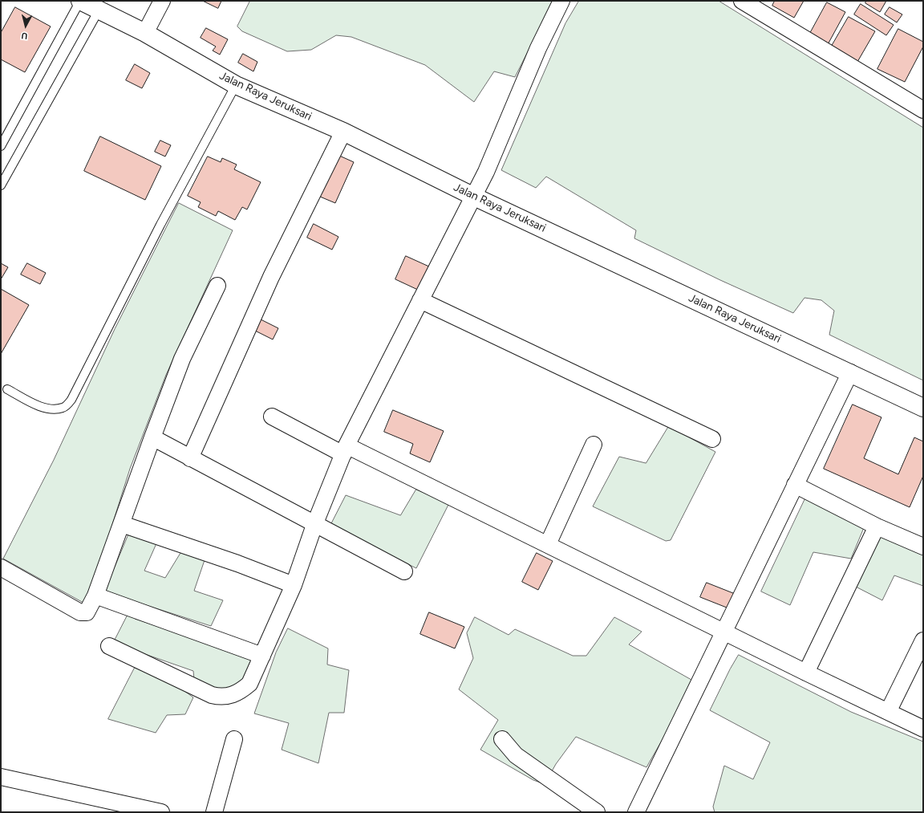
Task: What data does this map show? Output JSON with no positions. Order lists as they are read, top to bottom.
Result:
{
  "streets": {
    "street": ["Jalan Raya Jeruksari"]
  },
  "north": "bottom"
}
